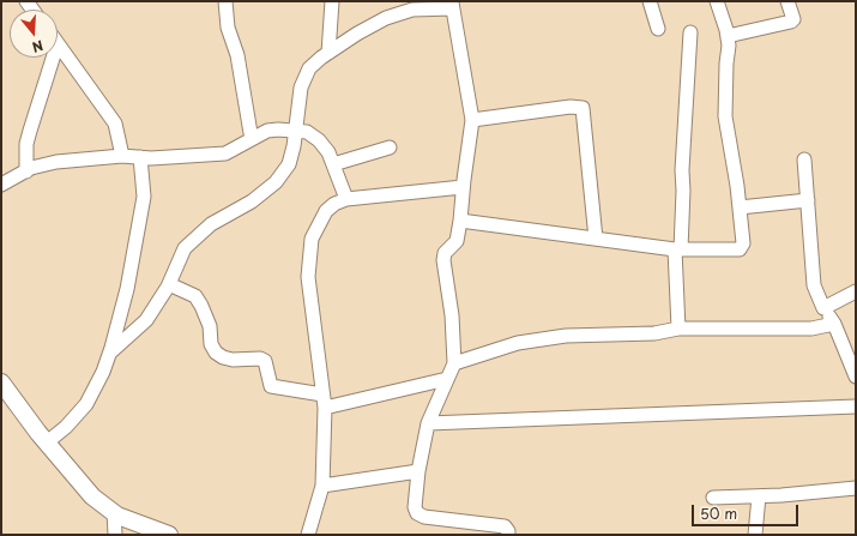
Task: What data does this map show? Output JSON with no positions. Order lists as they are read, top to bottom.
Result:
{
  "scale_bar": "50 m",
  "north": "bottom"
}
